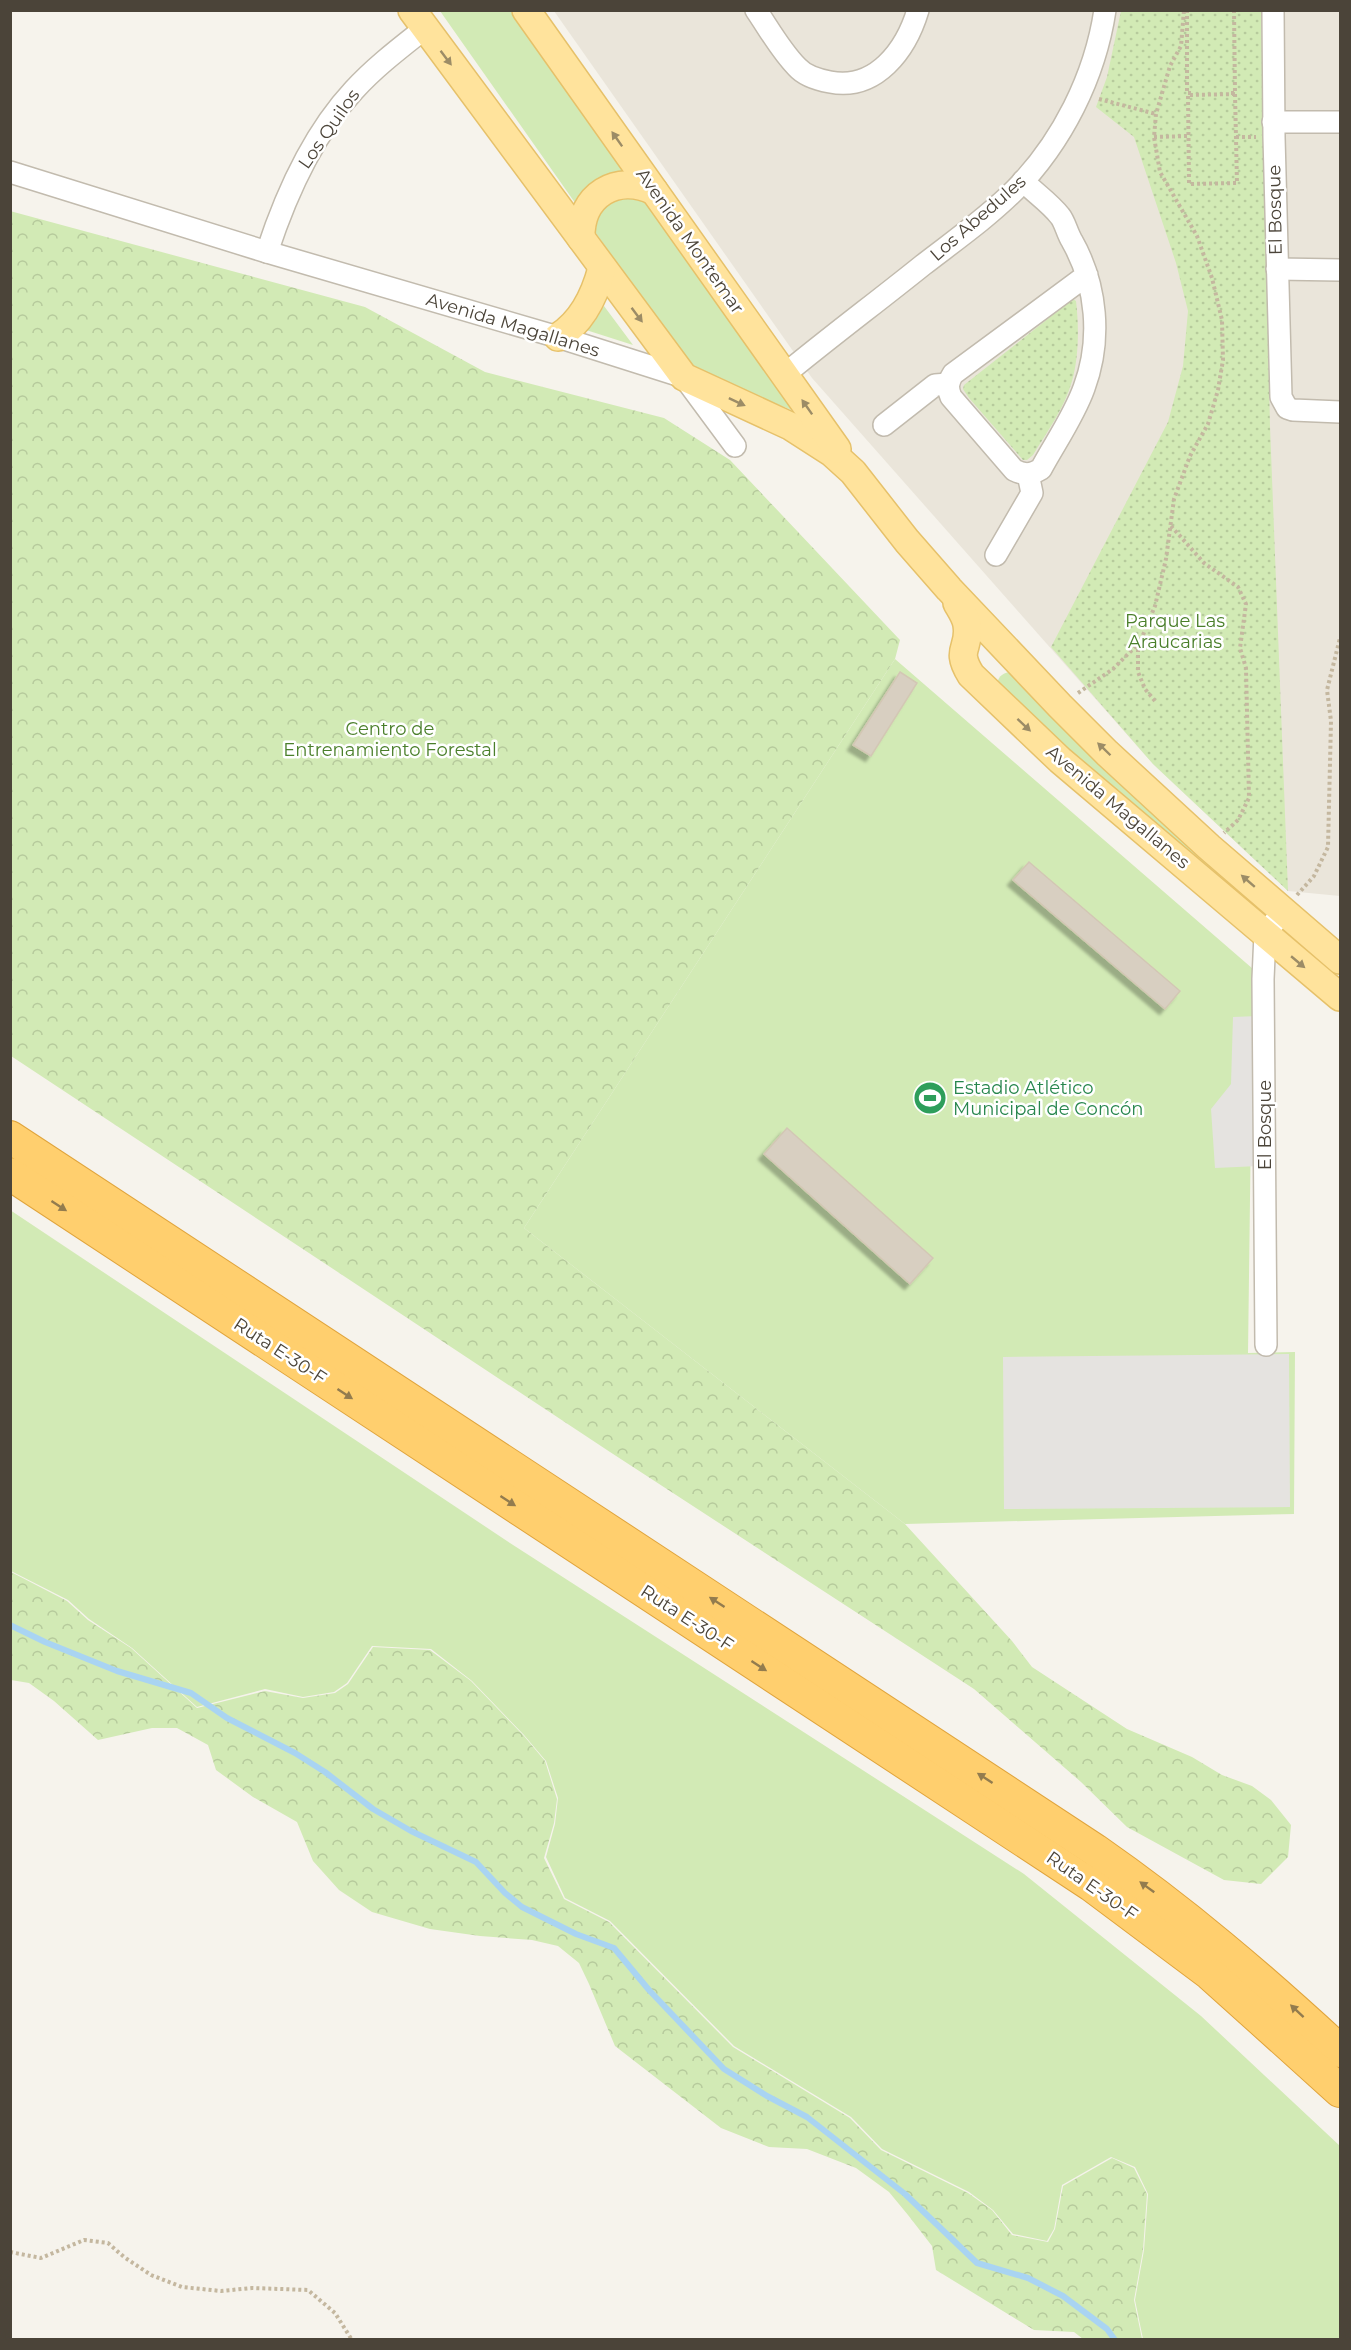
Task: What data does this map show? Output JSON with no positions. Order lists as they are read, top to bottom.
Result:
{
  "streets": {
    "highway": ["Ruta E-30-F"],
    "main road": ["Avenida Montemar", "Avenida Magallanes"],
    "street": ["Los Quilos", "El Bosque", "Los Abedules"]
  },
  "crossings": [
    ["Los Quilos", "Avenida Magallanes"],
    ["El Bosque", "Avenida Magallanes"],
    ["Los Abedules", "Avenida Montemar"],
    ["Avenida Montemar", "Avenida Magallanes"]
  ],
  "parks": ["Parque Las Araucarias", "Centro de Entrenamiento Forestal"],
  "places": {
    "sports": ["Estadio Atlético Municipal de Concón"]
  }
}
